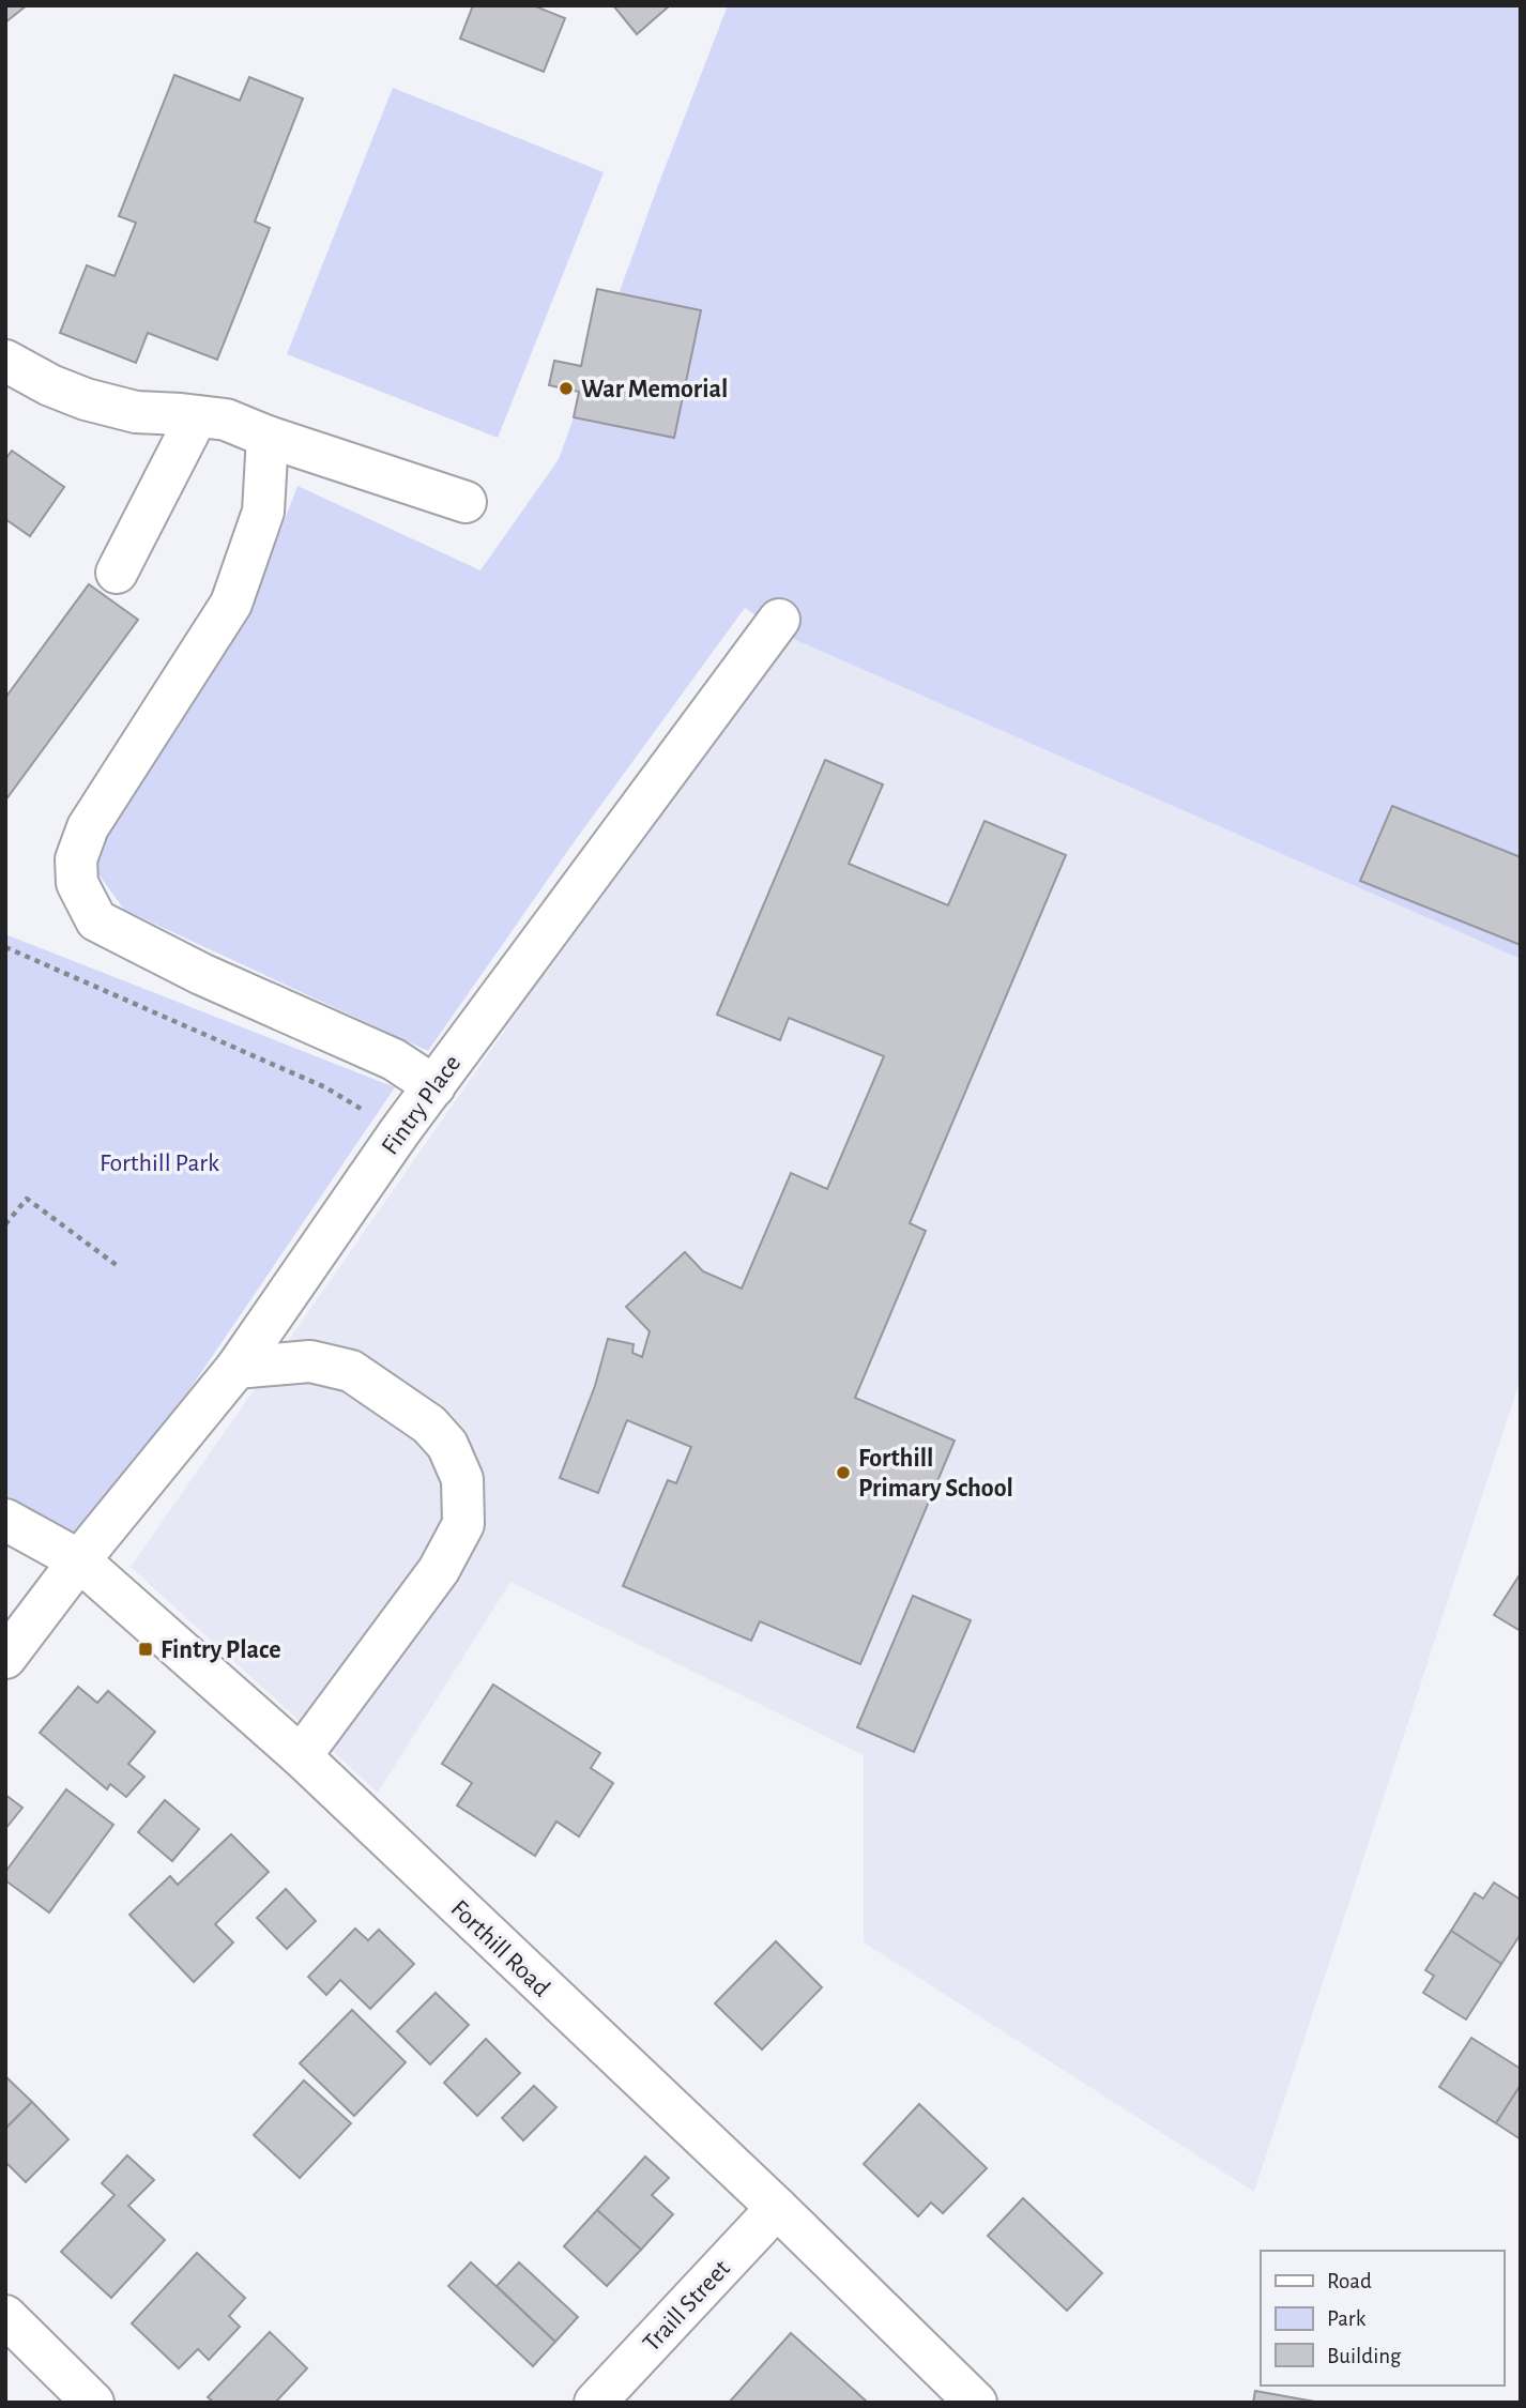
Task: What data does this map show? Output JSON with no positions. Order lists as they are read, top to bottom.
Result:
{
  "streets": {
    "street": ["Fintry Place", "Forthill Road", "Traill Street"]
  },
  "crossings": [
    ["Fintry Place", "Forthill Road"],
    ["Forthill Road", "Traill Street"]
  ],
  "parks": ["Forthill Park"],
  "places": {
    "other": ["War Memorial", "Forthill Primary School"],
    "transit": ["Fintry Place"]
  },
  "legend": ["Road", "Park", "Building"]
}
